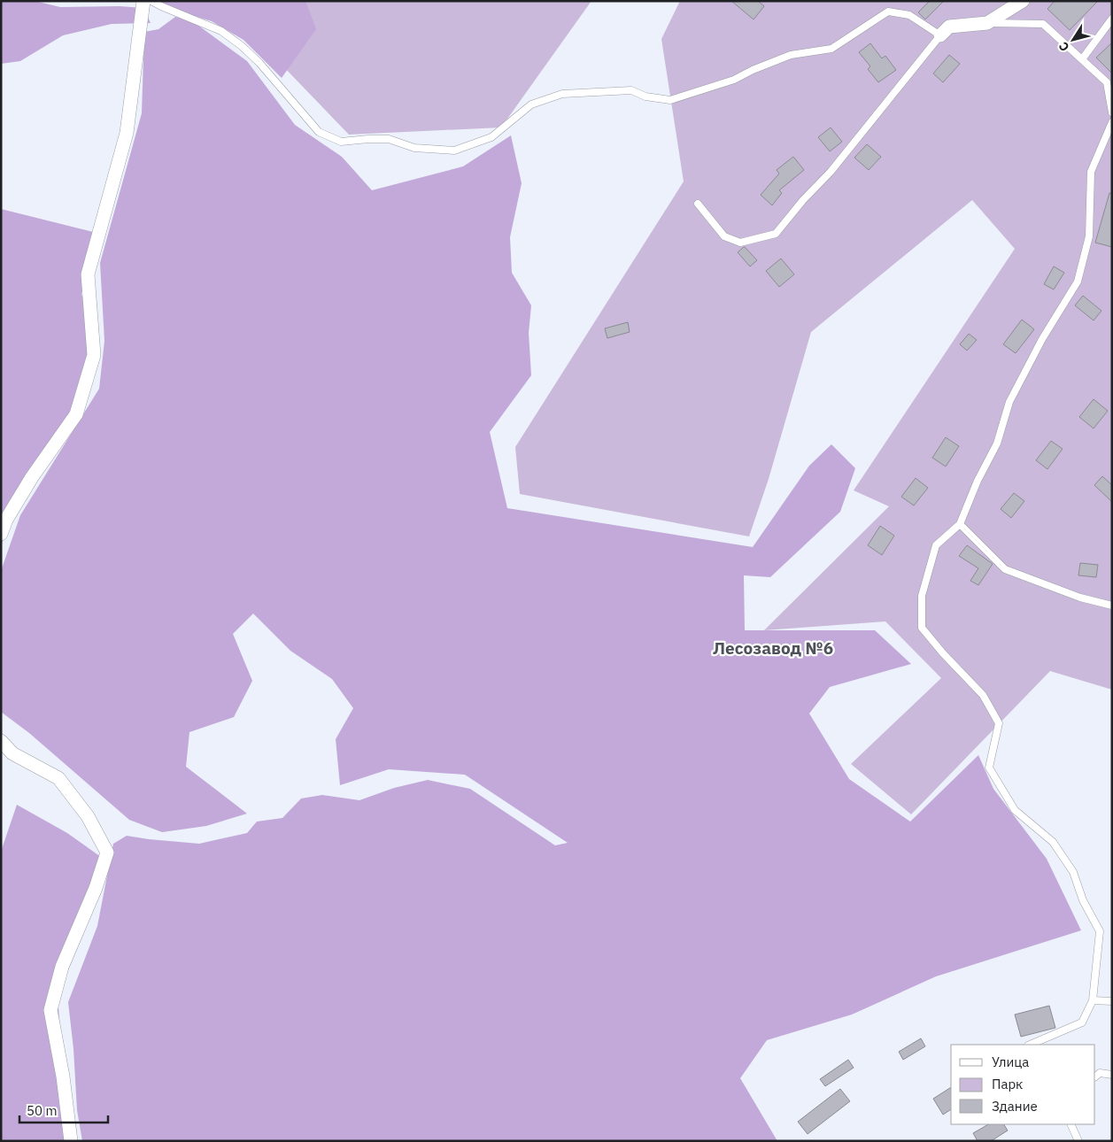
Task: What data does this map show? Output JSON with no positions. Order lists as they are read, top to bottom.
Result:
{
  "districts": ["Лесозавод №6"],
  "legend": ["Улица", "Парк", "Здание"],
  "scale_bar": "50 m",
  "north": "bottom left"
}
